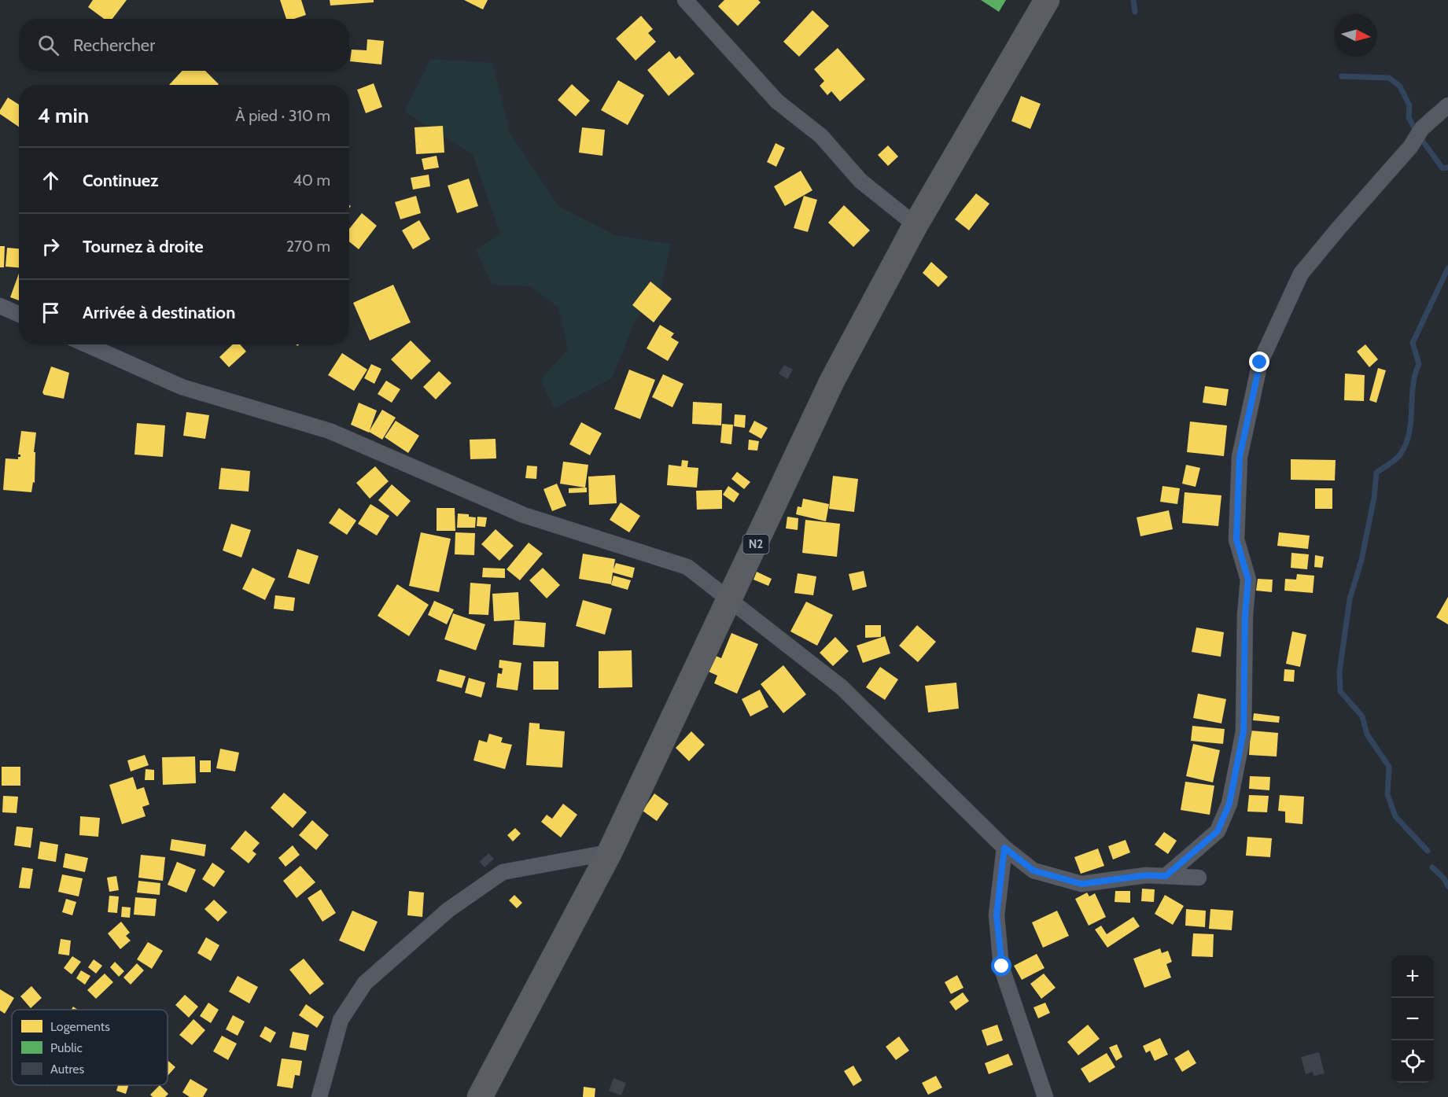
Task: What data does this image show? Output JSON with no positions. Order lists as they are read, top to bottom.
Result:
{
  "streets": {
    "highway": ["N2"]
  },
  "legend": ["Logements", "Public", "Autres"],
  "north": "right",
  "page": {
    "search": "Rechercher",
    "heading": ["4 min", "À pied · 310 m"],
    "list": [
      ["Continuez", "40 m"],
      ["Tournez à droite", "270 m"],
      "Arrivée à destination"
    ],
    "map_buttons": ["+", "−"]
  }
}
